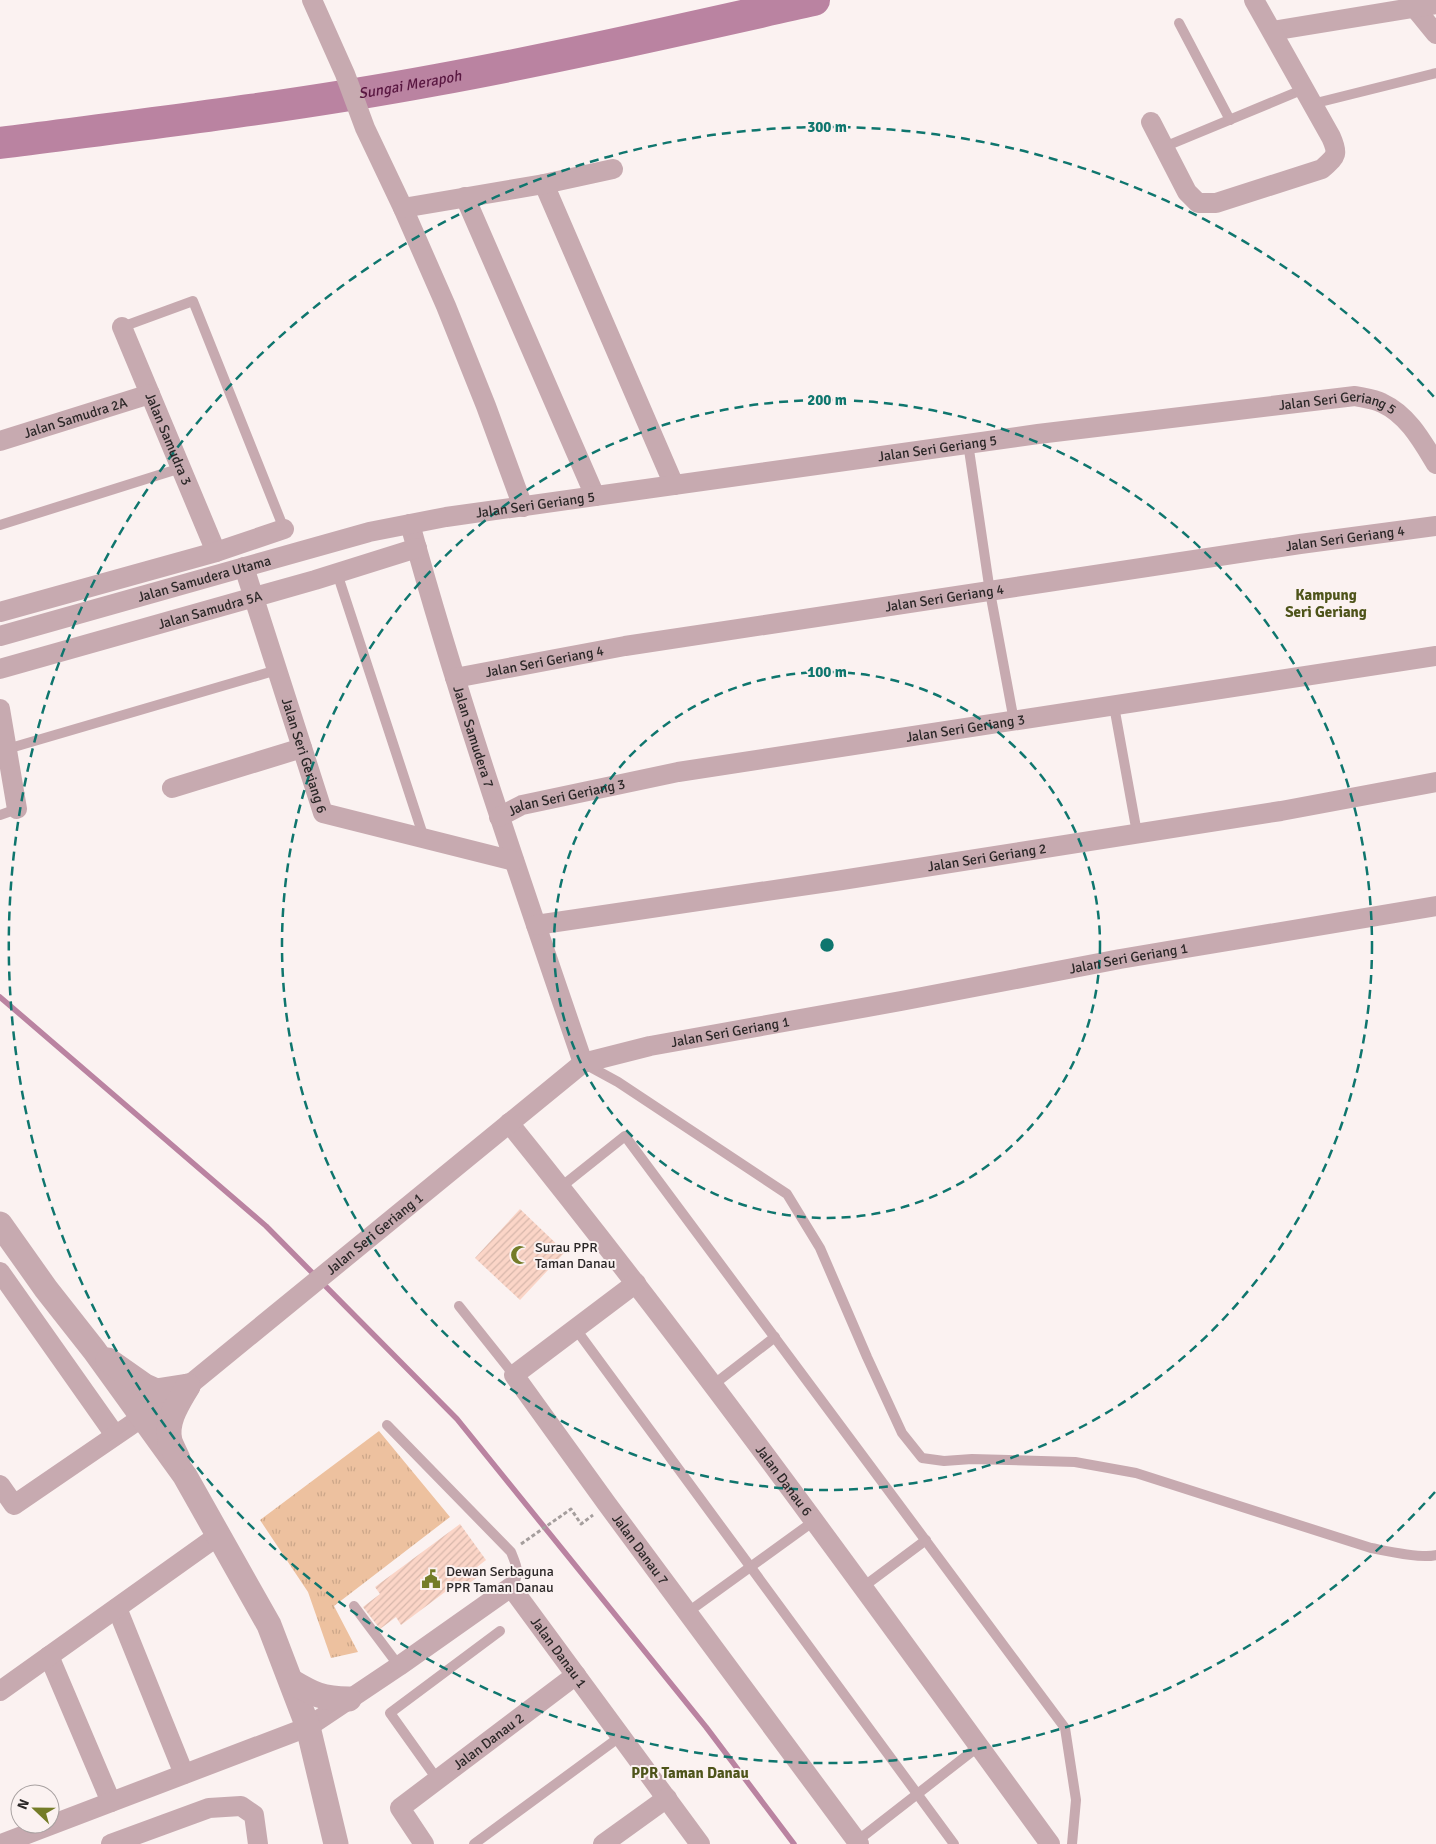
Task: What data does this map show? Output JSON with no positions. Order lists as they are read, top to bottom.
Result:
{
  "streets": {
    "street": [
      "Jalan Seri Geriang 5",
      "Jalan Samudra 2A",
      "Jalan Samudra 3",
      "Jalan Seri Geriang 4",
      "Jalan Samudera Utama",
      "Jalan Samudra 5A",
      "Jalan Seri Geriang 3",
      "Jalan Samudera 7",
      "Jalan Seri Geriang 6",
      "Jalan Seri Geriang 2",
      "Jalan Seri Geriang 1",
      "Jalan Danau 6",
      "Jalan Danau 7",
      "Jalan Danau 1",
      "Jalan Danau 2"
    ]
  },
  "crossings": [
    ["Jalan Seri Geriang 5", "Jalan Samudera Utama"],
    ["Jalan Seri Geriang 5", "Jalan Samudera 7"],
    ["Jalan Samudra 2A", "Jalan Samudra 3"],
    ["Jalan Samudra 3", "Jalan Samudera Utama"],
    ["Jalan Seri Geriang 4", "Jalan Samudera 7"],
    ["Jalan Samudera Utama", "Jalan Samudera 7"],
    ["Jalan Samudera Utama", "Jalan Seri Geriang 6"],
    ["Jalan Samudra 5A", "Jalan Samudera 7"],
    ["Jalan Samudra 5A", "Jalan Seri Geriang 6"],
    ["Jalan Seri Geriang 3", "Jalan Samudera 7"],
    ["Jalan Samudera 7", "Jalan Seri Geriang 6"],
    ["Jalan Samudera 7", "Jalan Seri Geriang 2"],
    ["Jalan Samudera 7", "Jalan Seri Geriang 1"],
    ["Jalan Seri Geriang 1", "Jalan Danau 6"],
    ["Jalan Danau 1", "Jalan Danau 2"]
  ],
  "districts": ["Kampung Seri Geriang", "PPR Taman Danau"],
  "water": ["Sungai Merapoh"],
  "places": {
    "mosque": ["Surau PPR Taman Danau"],
    "public building": ["Dewan Serbaguna PPR Taman Danau"]
  },
  "north": "left",
  "rings": ["300 m", "200 m", "100 m"]
}
